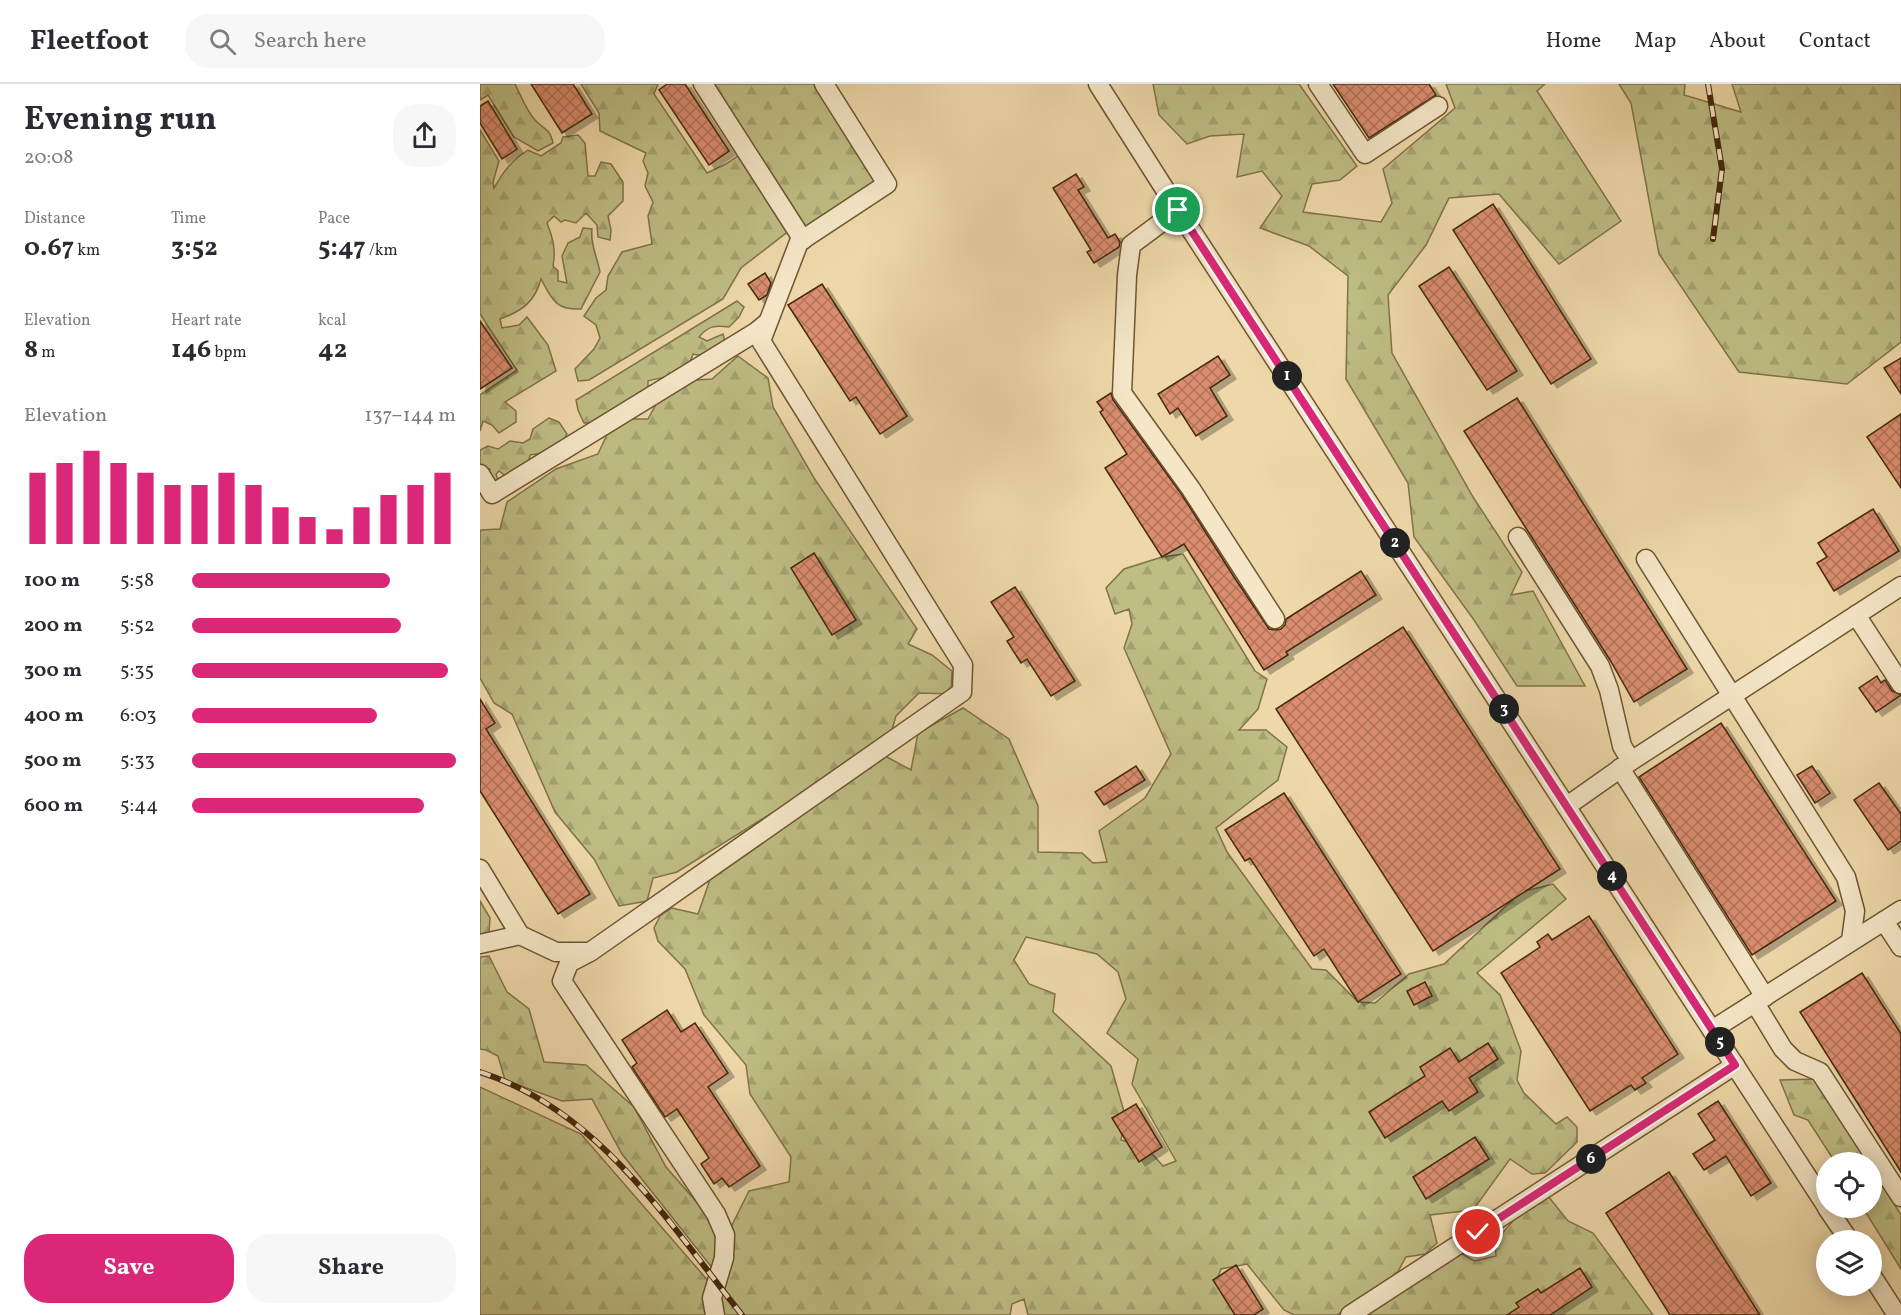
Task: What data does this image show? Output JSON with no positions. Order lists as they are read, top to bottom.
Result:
{
  "page": {
    "header": "Fleetfoot",
    "search": "Search here",
    "nav": [
      "Home",
      "Map",
      "About",
      "Contact"
    ],
    "heading": ["Evening run", "20:08"],
    "stats": [
      ["Distance", "0.67 km"],
      ["Time", "3:52"],
      ["Pace", "5:47 /km"],
      ["Elevation", "8 m"],
      ["Heart rate", "146 bpm"],
      ["kcal", "42"]
    ],
    "pins": [
      "1",
      "2",
      "3",
      "4",
      "5",
      "6"
    ],
    "chart": ["Elevation", "137–144 m"],
    "list": [
      {
        "name": "100 m",
        "note": "5:58"
      },
      {
        "name": "200 m",
        "note": "5:52"
      },
      {
        "name": "300 m",
        "note": "5:35"
      },
      {
        "name": "400 m",
        "note": "6:03"
      },
      {
        "name": "500 m",
        "note": "5:33"
      },
      {
        "name": "600 m",
        "note": "5:44"
      }
    ],
    "buttons": ["Save", "Share"]
  }
}
